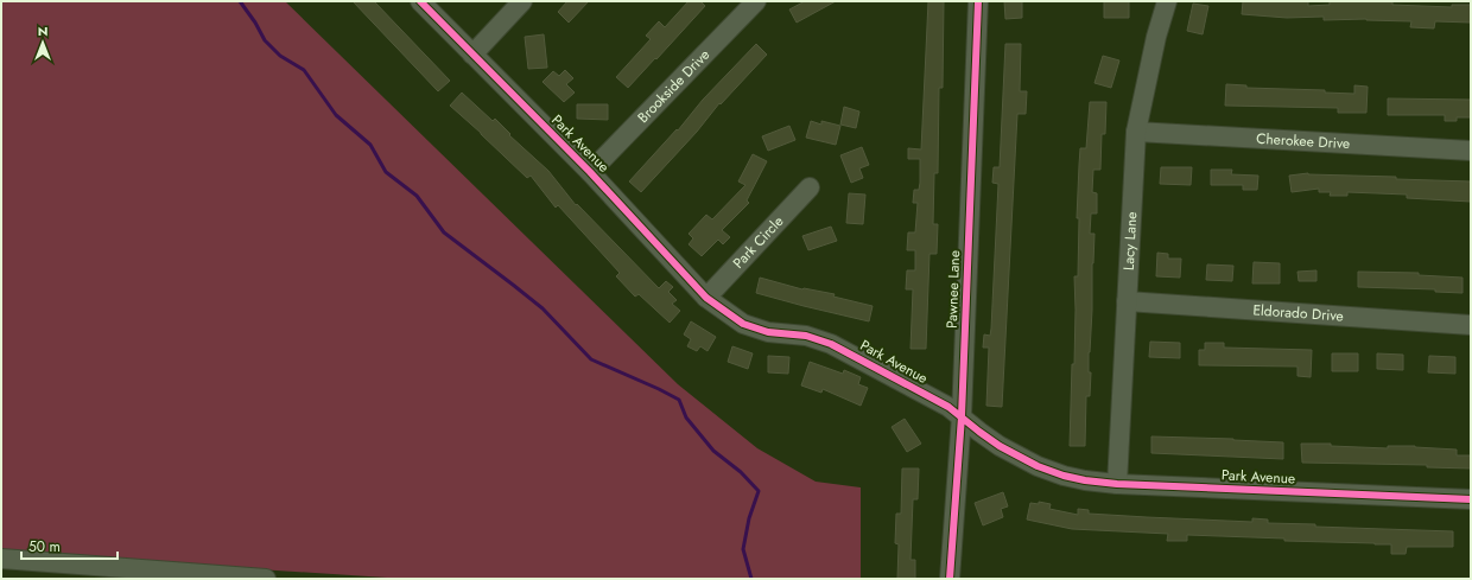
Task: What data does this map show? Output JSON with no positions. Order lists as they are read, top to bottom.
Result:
{
  "streets": {
    "street": [
      "Brookside Drive",
      "Cherokee Drive",
      "Park Avenue",
      "Lacy Lane",
      "Park Circle",
      "Pawnee Lane",
      "Eldorado Drive"
    ]
  },
  "crossings": [
    ["Brookside Drive", "Park Avenue"],
    ["Cherokee Drive", "Lacy Lane"],
    ["Park Avenue", "Lacy Lane"],
    ["Park Avenue", "Park Circle"],
    ["Park Avenue", "Pawnee Lane"],
    ["Lacy Lane", "Eldorado Drive"]
  ],
  "scale_bar": "50 m",
  "north": "top"
}
